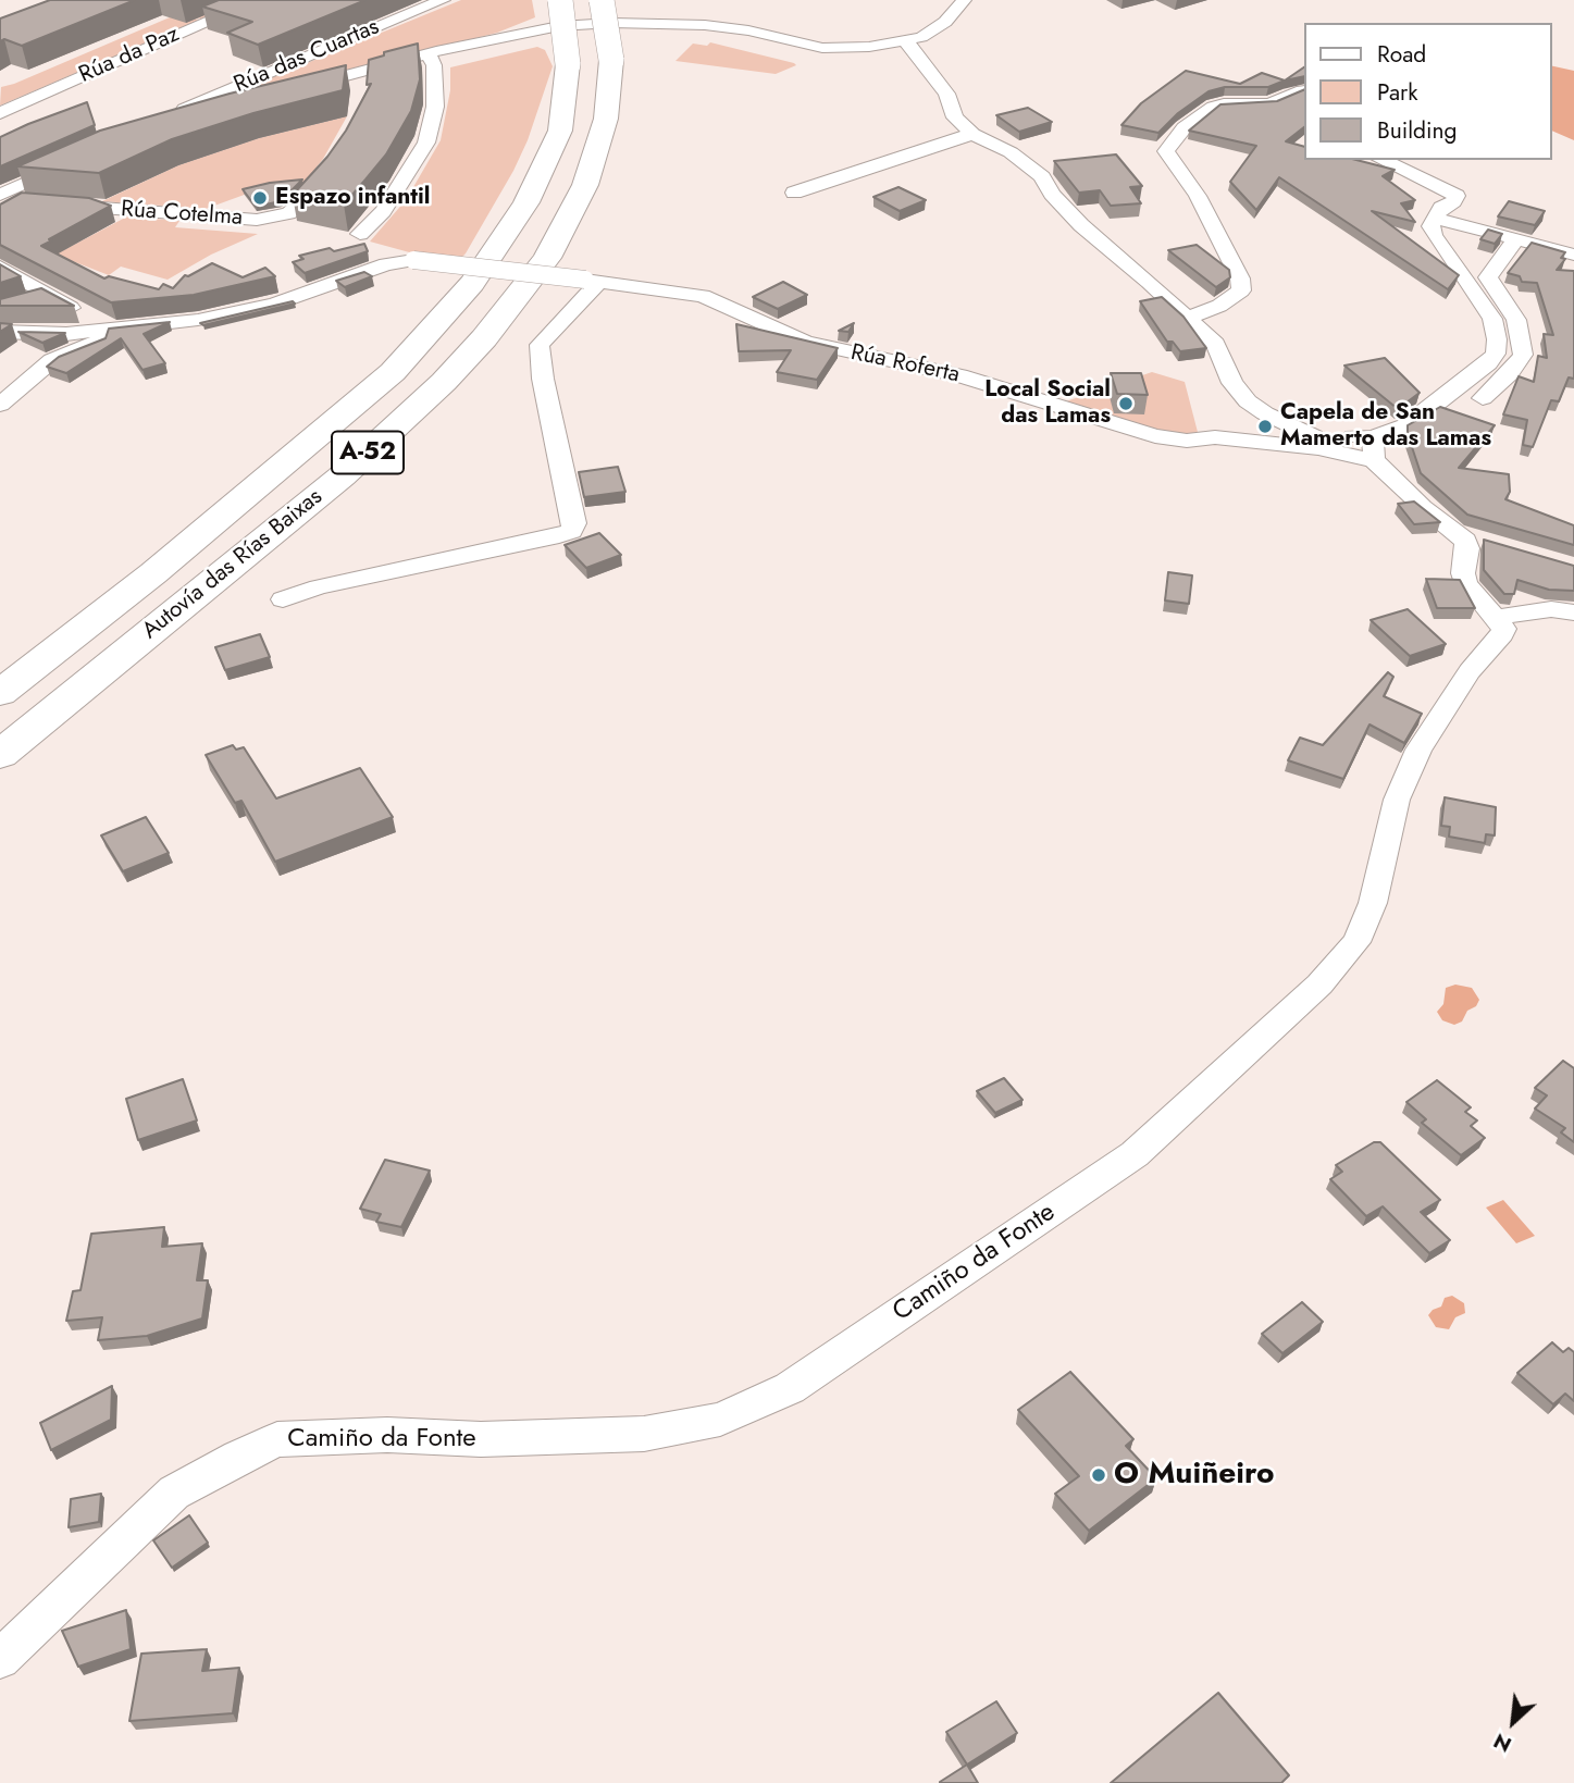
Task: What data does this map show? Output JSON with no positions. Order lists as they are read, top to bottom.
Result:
{
  "streets": {
    "highway": ["A-52", "Autovía das Rías Baixas"],
    "street": [
      "Rúa da Paz",
      "Rúa das Cuartas",
      "Rúa Cotelma",
      "Rúa Roferta",
      "Camiño da Fonte"
    ]
  },
  "places": [
    "Espazo infantil",
    "Local Social das Lamas",
    "Capela de San Mamerto das Lamas",
    "O Muiñeiro"
  ],
  "legend": ["Road", "Park", "Building"],
  "north": "bottom left"
}
